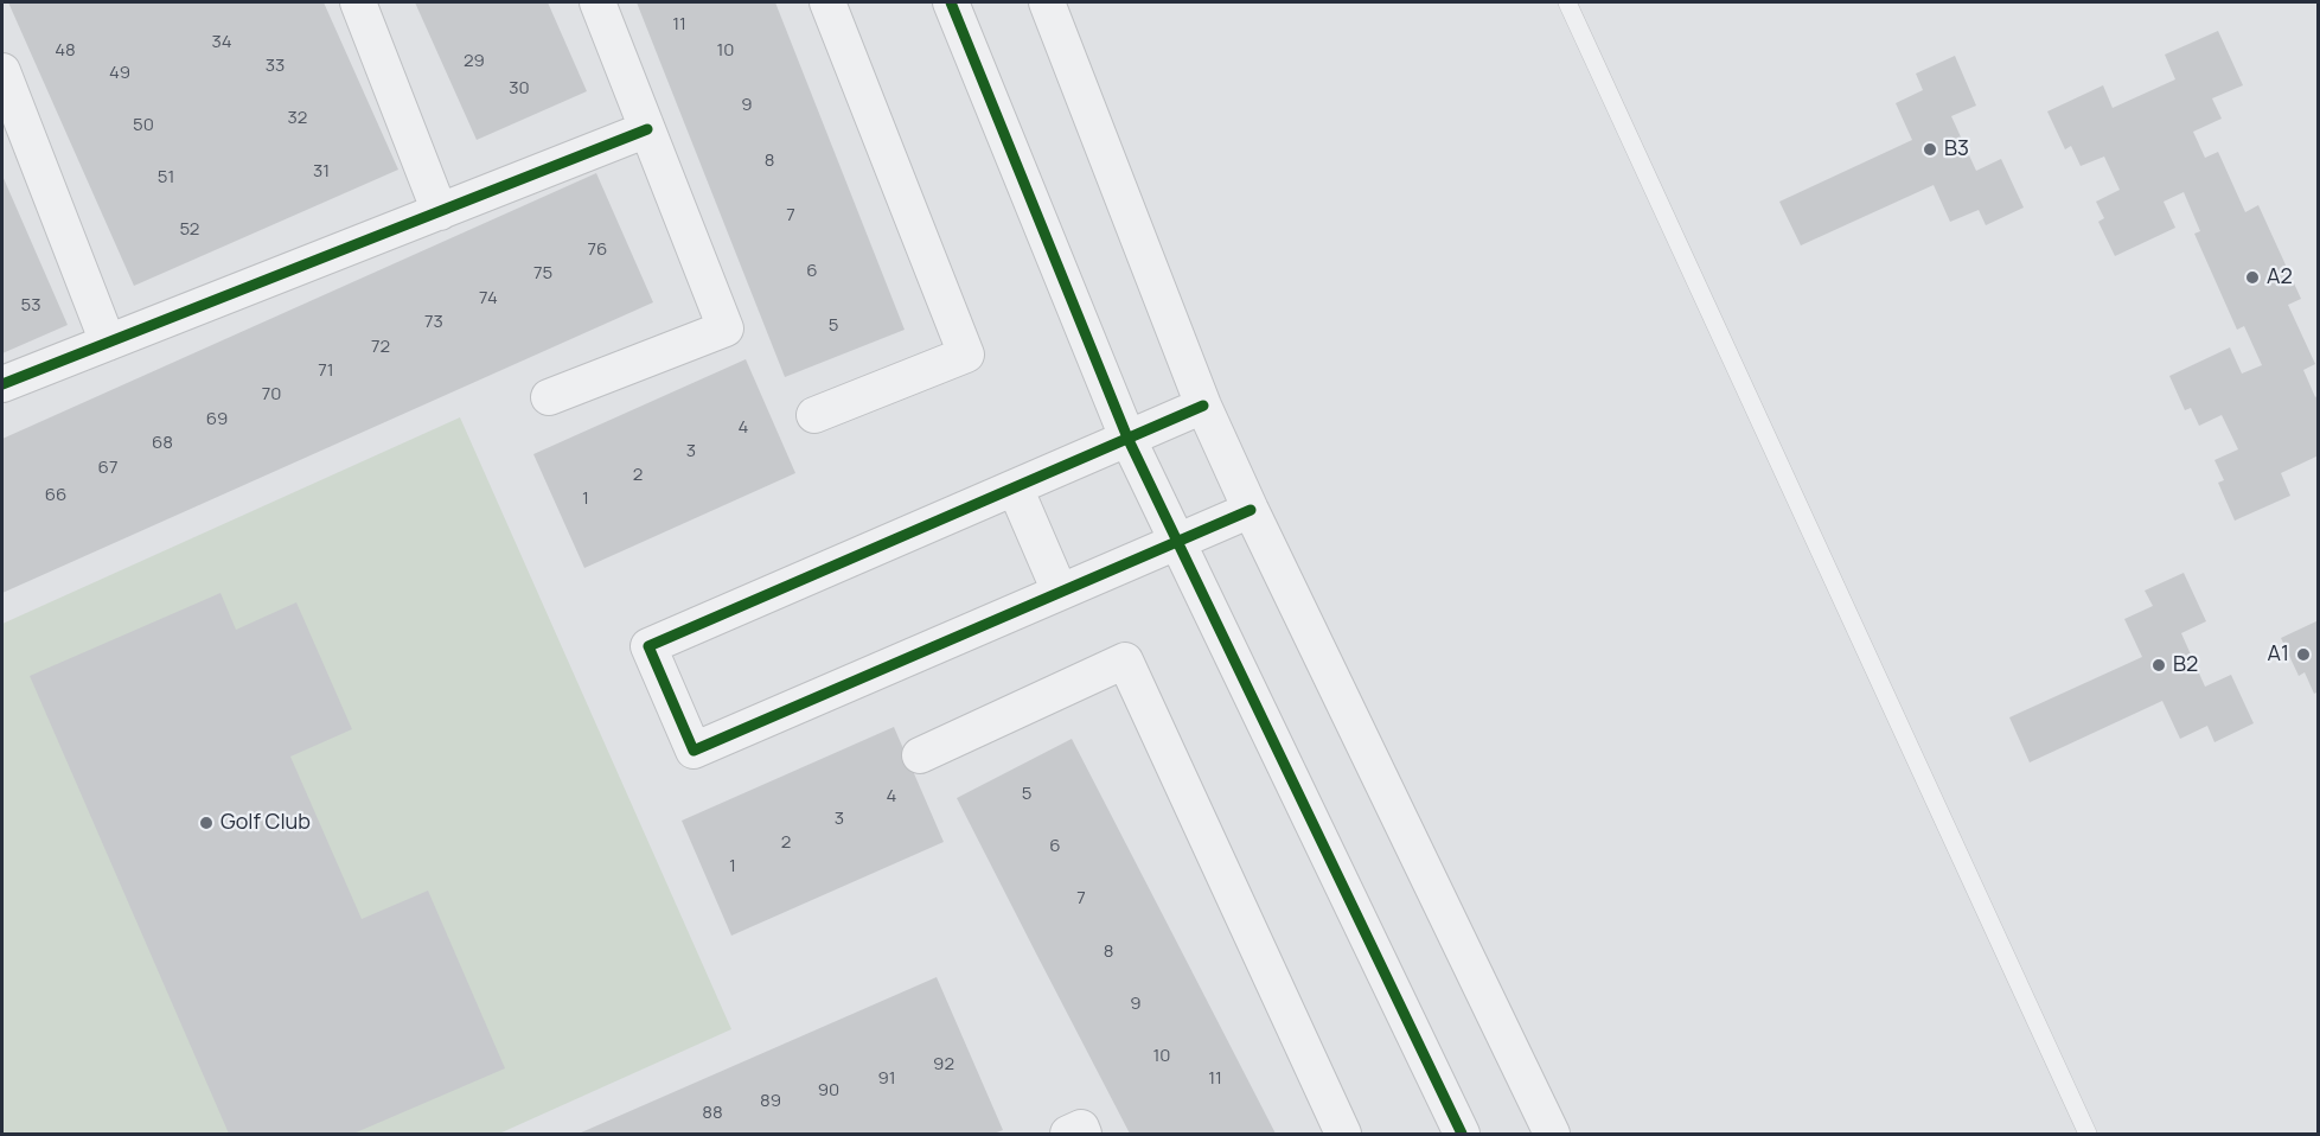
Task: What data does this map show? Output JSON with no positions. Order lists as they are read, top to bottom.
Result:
{
  "places": [
    "B3",
    "A2",
    "A1",
    "B2",
    "Golf Club"
  ],
  "house_numbers": [
    "11",
    "34",
    "48",
    "10",
    "29",
    "33",
    "49",
    "30",
    "9",
    "32",
    "50",
    "8",
    "31",
    "51",
    "7",
    "52",
    "76",
    "6",
    "75",
    "74",
    "53",
    "73",
    "5",
    "72",
    "71",
    "70",
    "69",
    "4",
    "68",
    "3",
    "67",
    "2",
    "66",
    "1",
    "5",
    "4",
    "3",
    "2",
    "6",
    "1",
    "7",
    "8",
    "9",
    "10",
    "92",
    "91",
    "11",
    "90",
    "89",
    "88"
  ]
}
